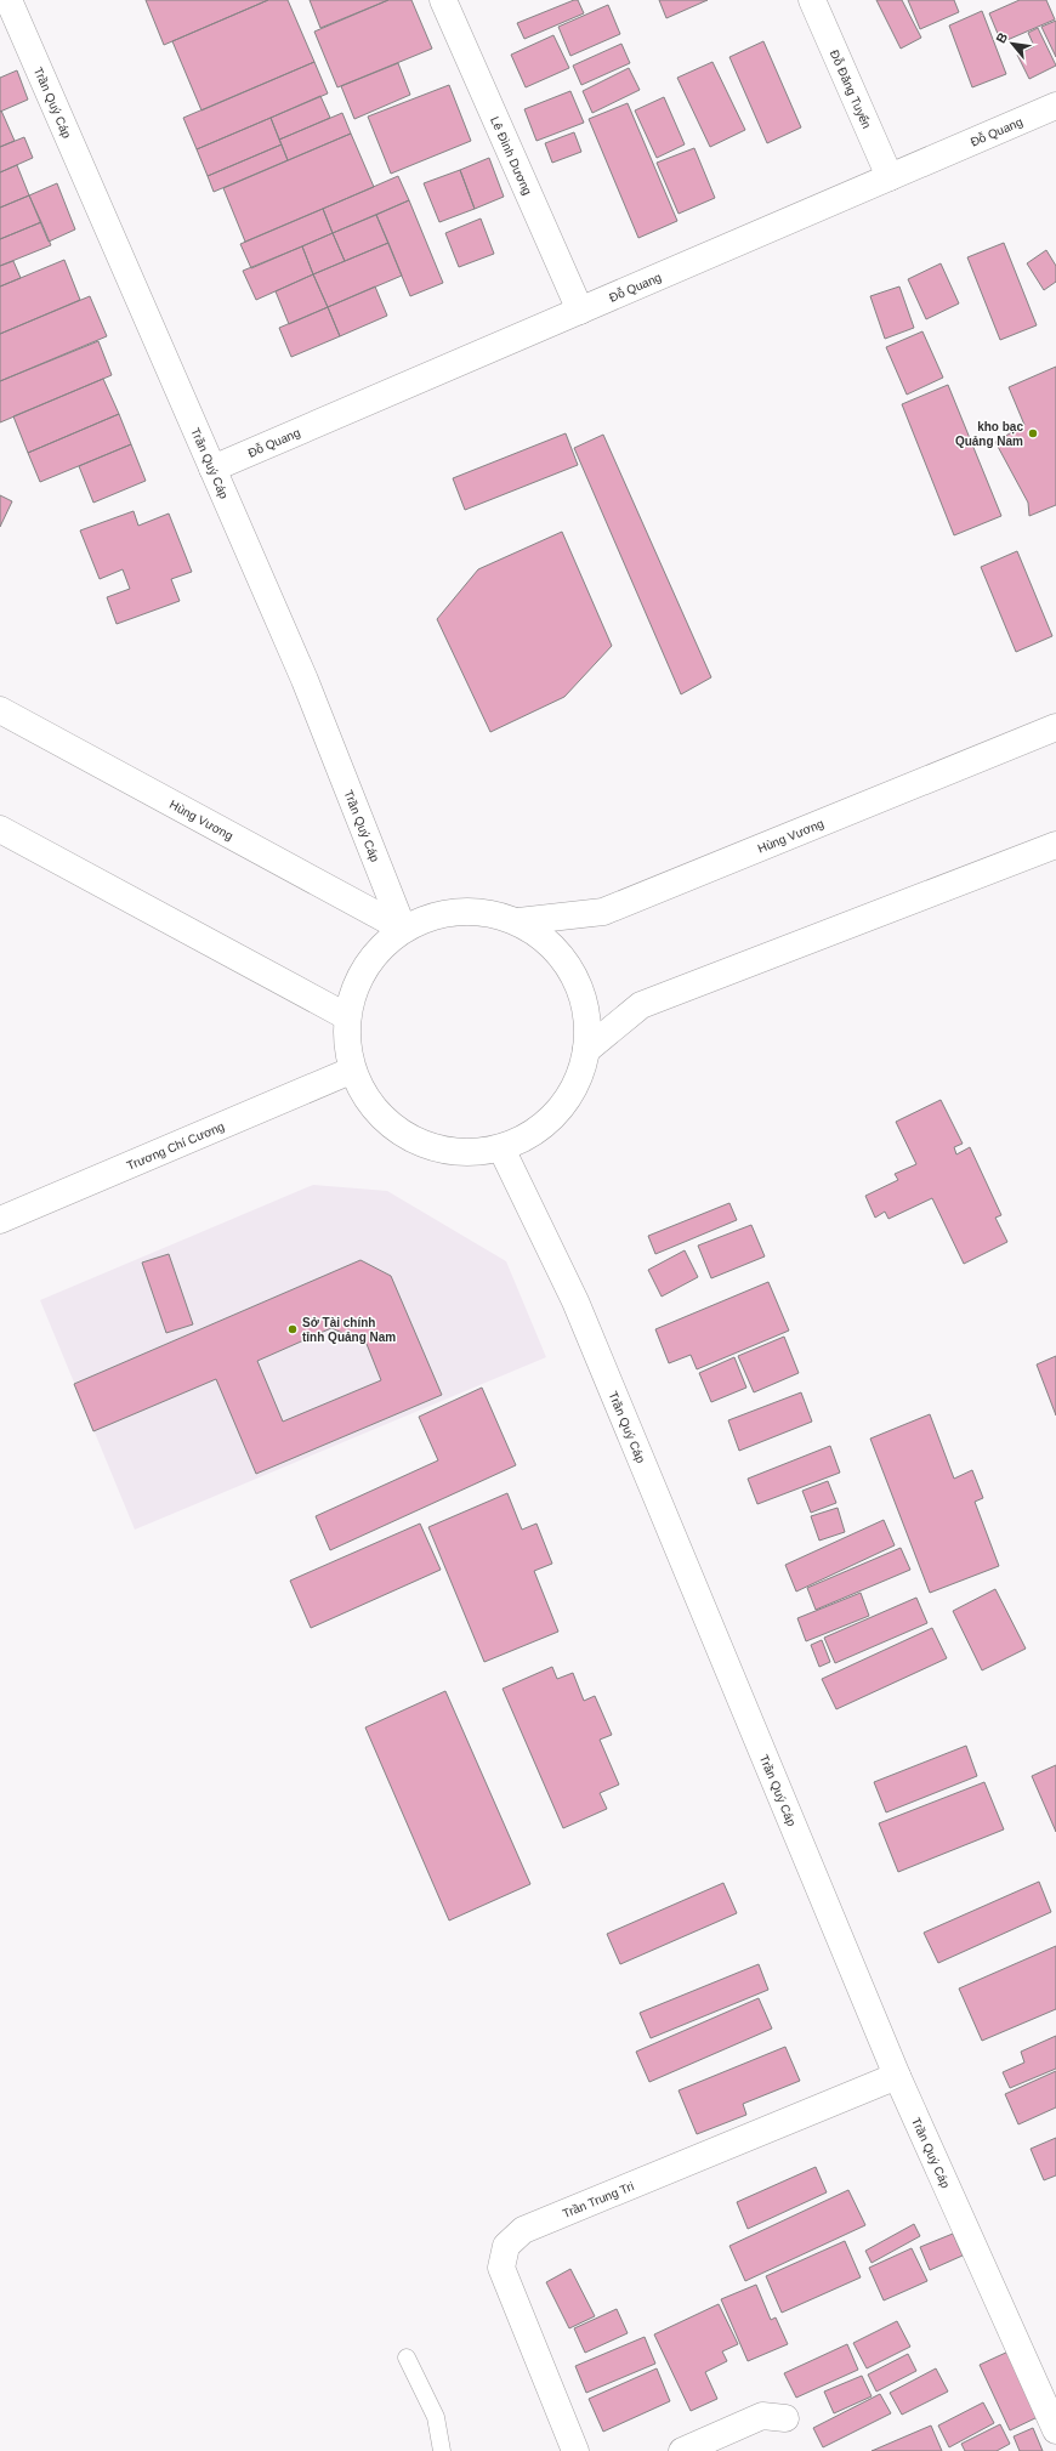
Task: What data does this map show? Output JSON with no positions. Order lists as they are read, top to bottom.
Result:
{
  "streets": {
    "street": [
      "Đỗ Đăng Tuyển",
      "Trần Quý Cáp",
      "Đỗ Quang",
      "Lê Đình Dương",
      "Hùng Vương",
      "Trương Chí Cương",
      "Trần Trung Tri"
    ]
  },
  "crossings": [
    ["Đỗ Đăng Tuyển", "Đỗ Quang"],
    ["Trần Quý Cáp", "Đỗ Quang"],
    ["Trần Quý Cáp", "Hùng Vương"],
    ["Trần Quý Cáp", "Trần Trung Tri"],
    ["Đỗ Quang", "Lê Đình Dương"]
  ],
  "places": ["kho bạc Quảng Nam", "Sở Tài chính tỉnh Quảng Nam"],
  "north": "top left"
}
